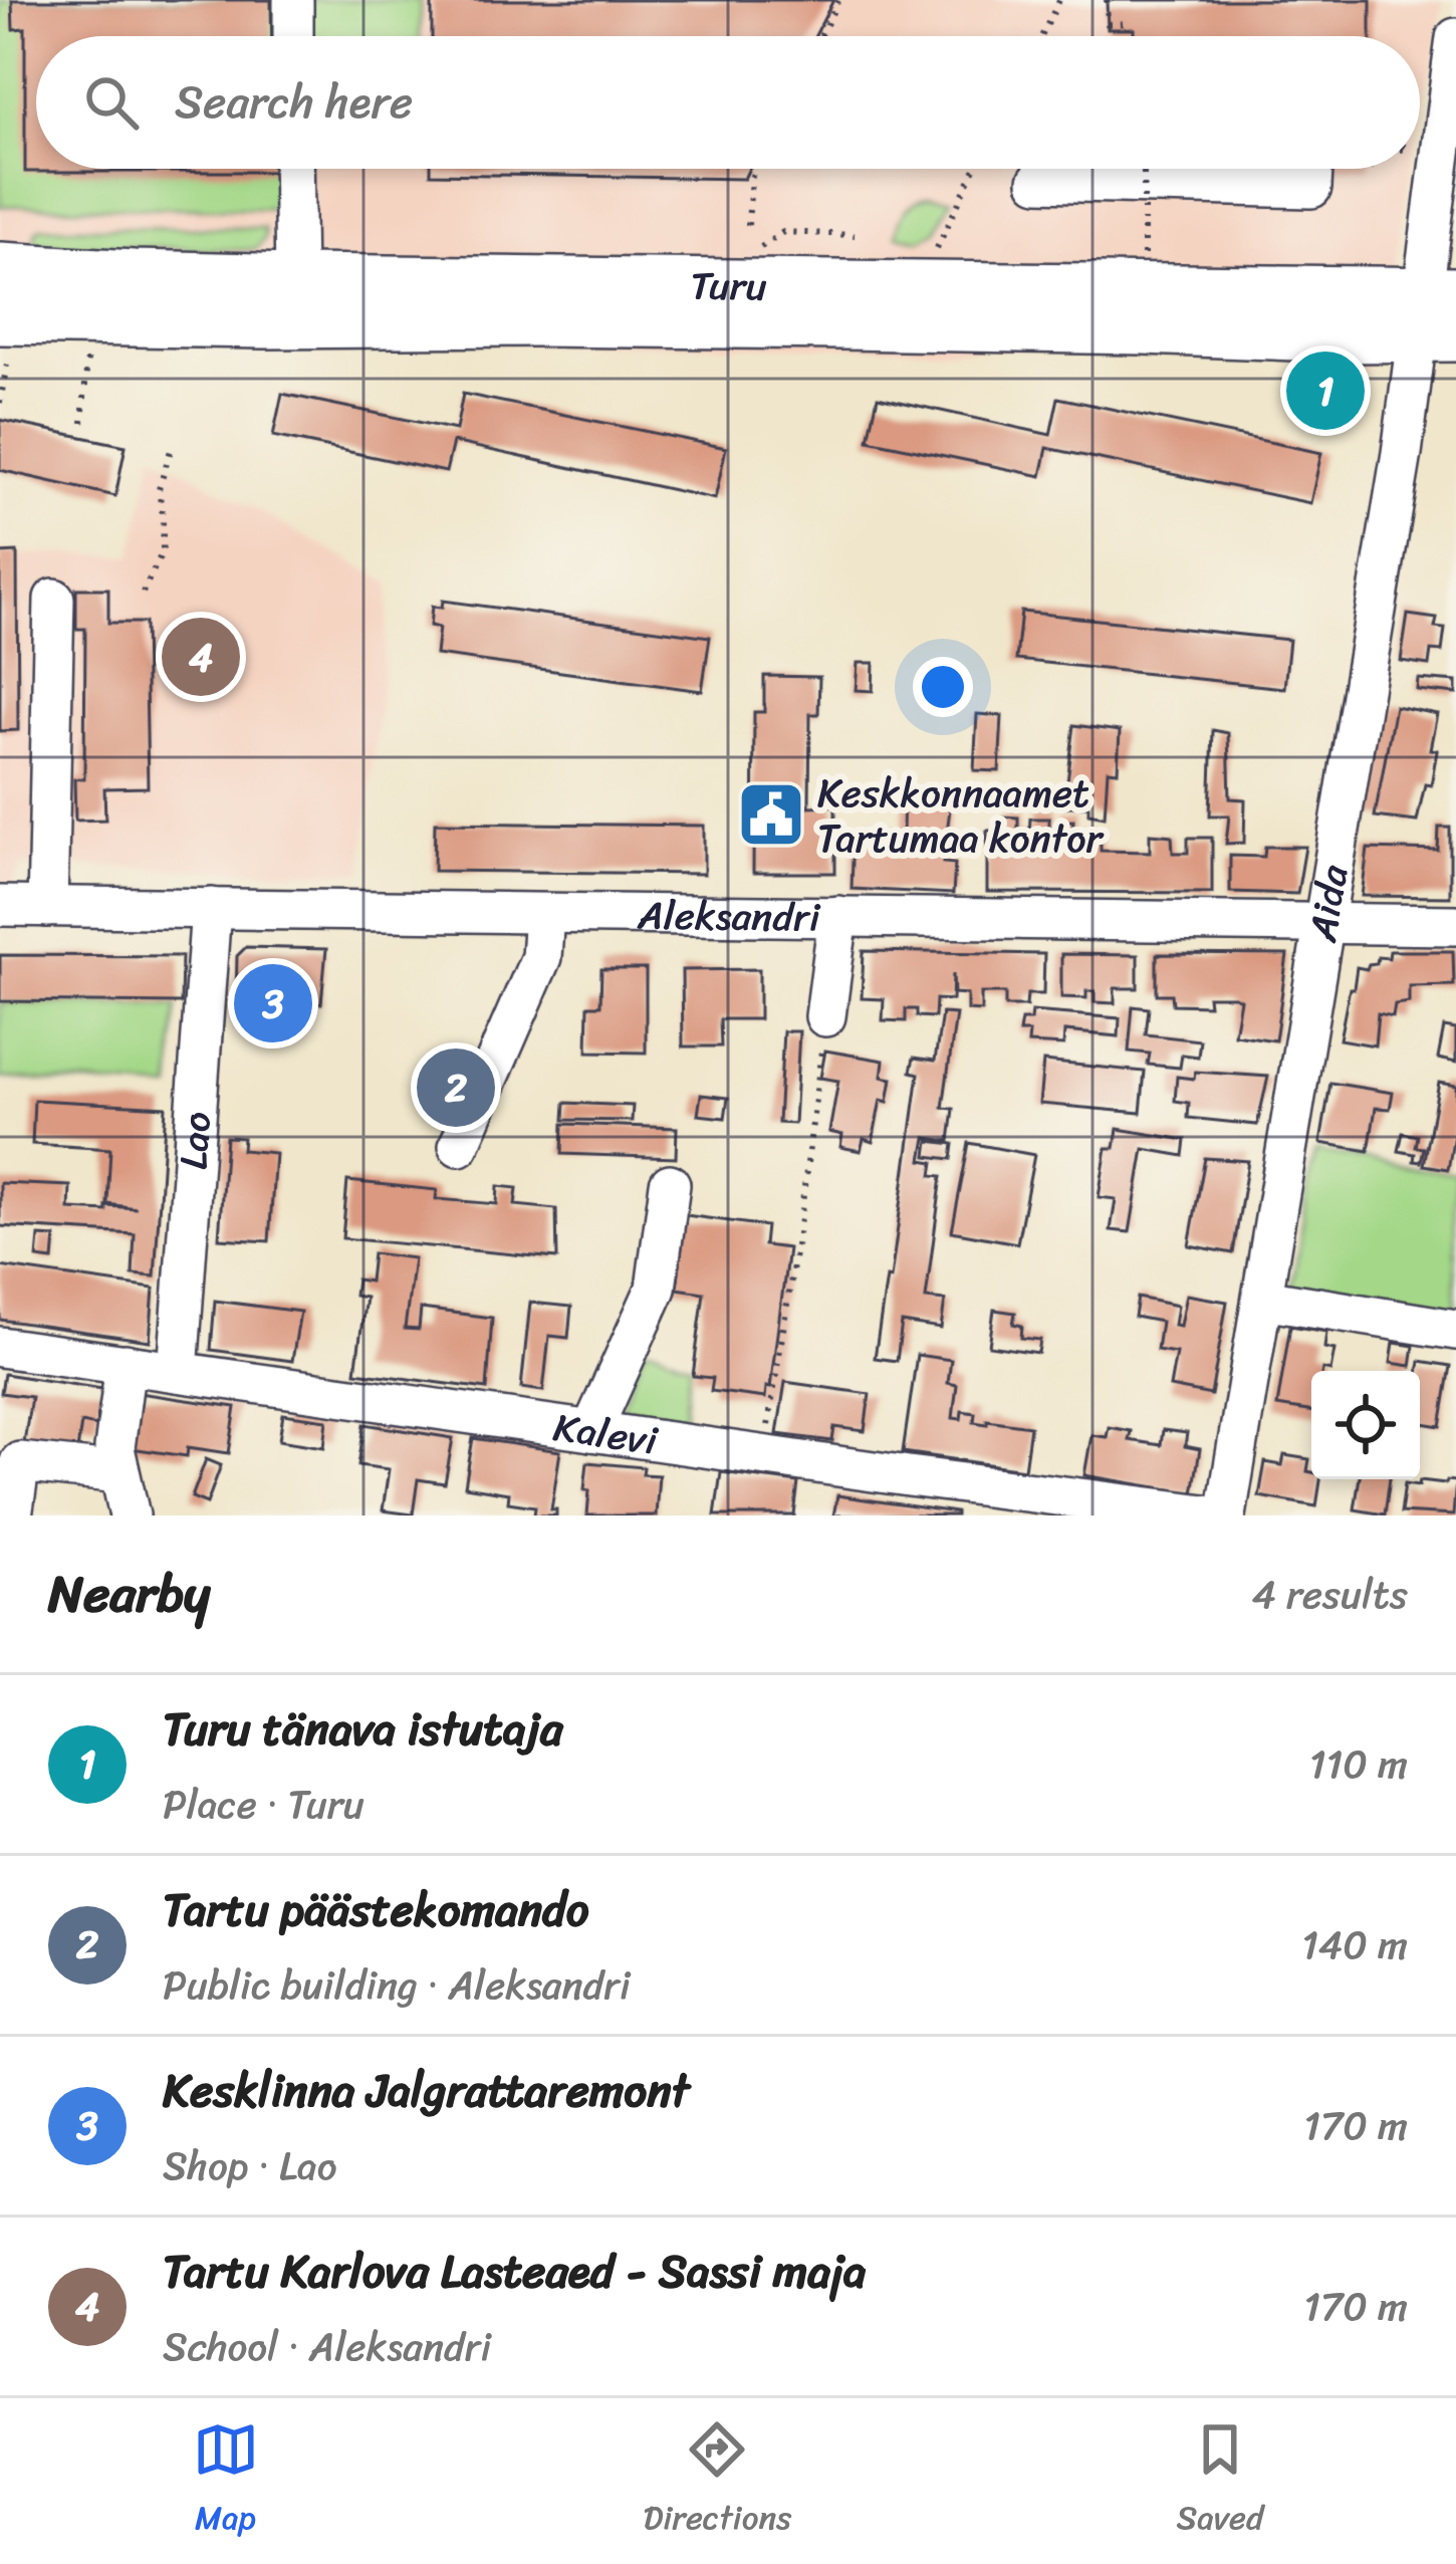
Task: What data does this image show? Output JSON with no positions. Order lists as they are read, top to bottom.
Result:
{
  "streets": {
    "main road": ["Turu"],
    "street": [
      "Aida",
      "Aleksandri",
      "Lao",
      "Kalevi"
    ]
  },
  "crossings": [
    ["Turu", "Aida"],
    ["Aida", "Aleksandri"],
    ["Aleksandri", "Lao"],
    ["Lao", "Kalevi"]
  ],
  "places": {
    "public building": ["Keskkonnaamet Tartumaa kontor"]
  },
  "page": {
    "search": "Search here",
    "pins": [
      "1",
      "4",
      "3",
      "2"
    ],
    "heading": ["Nearby", "4 results"],
    "list": [
      {
        "mark": "1",
        "name": "Turu tänava istutaja",
        "note": "Place · Turu",
        "value": "110 m"
      },
      {
        "mark": "2",
        "name": "Tartu päästekomando",
        "note": "Public building · Aleksandri",
        "value": "140 m"
      },
      {
        "mark": "3",
        "name": "Kesklinna Jalgrattaremont",
        "note": "Shop · Lao",
        "value": "170 m"
      },
      {
        "mark": "4",
        "name": "Tartu Karlova Lasteaed - Sassi maja",
        "note": "School · Aleksandri",
        "value": "170 m"
      }
    ],
    "nav": ["Map", "Directions", "Saved"]
  }
}
